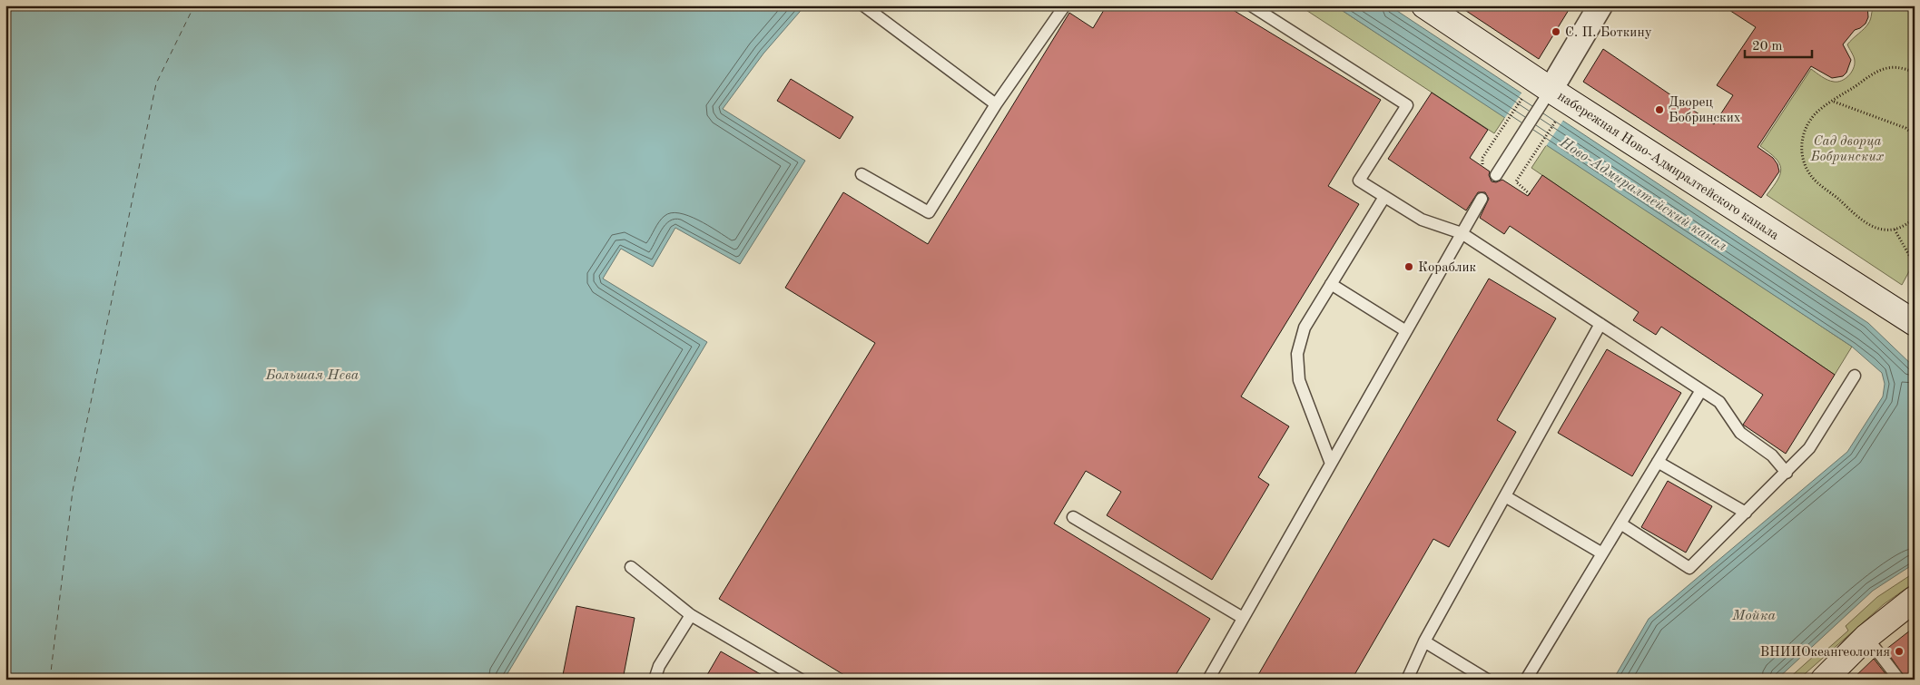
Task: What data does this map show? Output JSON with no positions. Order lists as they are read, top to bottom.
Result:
{
  "streets": {
    "main road": ["набережная Ново-Адмиралтейского канала"]
  },
  "water": ["Ново-Адмиралтейский канал", "Большая Нева", "Мойка"],
  "parks": ["Сад дворца Бобринских"],
  "places": [
    "С. П. Боткину",
    "Дворец Бобринских",
    "Кораблик",
    "ВНИИОкеангеология"
  ],
  "scale_bar": "20 m"
}
